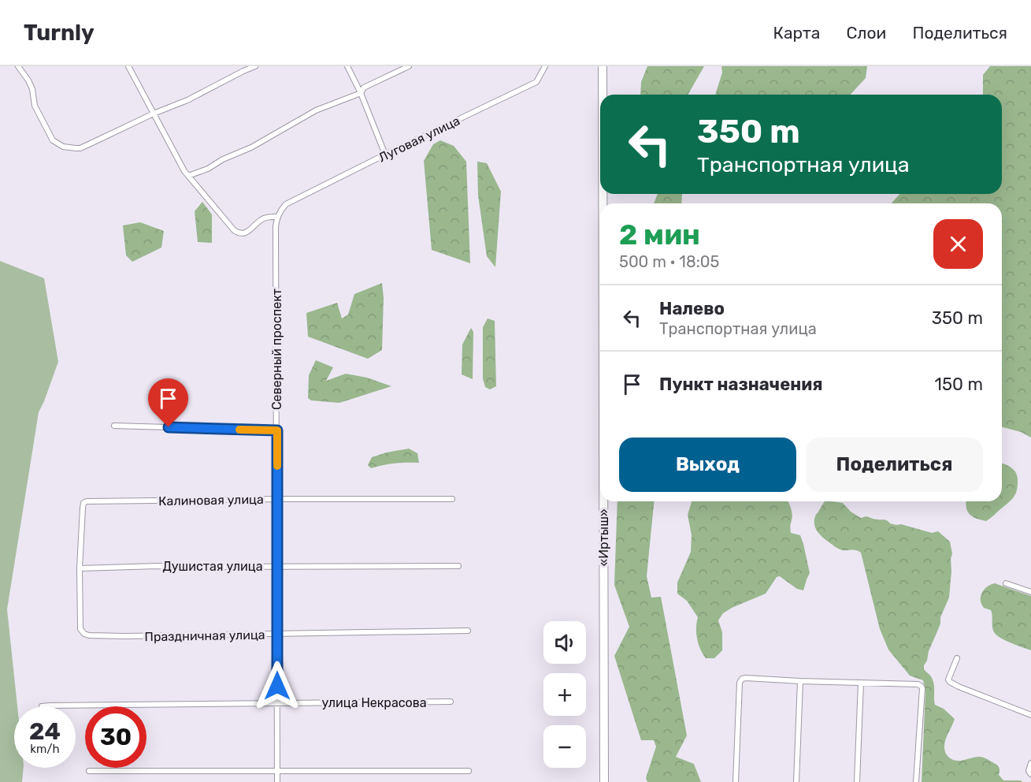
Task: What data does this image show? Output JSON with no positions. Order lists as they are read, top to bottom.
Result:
{
  "streets": {
    "highway": ["«Иртыш»"],
    "street": [
      "Луговая улица",
      "Северный проспект",
      "Калиновая улица",
      "Душистая улица",
      "Праздничная улица",
      "улица Некрасова"
    ]
  },
  "crossings": [
    ["Луговая улица", "Северный проспект"],
    ["Северный проспект", "Калиновая улица"],
    ["Северный проспект", "Душистая улица"],
    ["Северный проспект", "Праздничная улица"],
    ["Северный проспект", "улица Некрасова"],
    ["Калиновая улица", "Душистая улица"],
    ["Калиновая улица", "Праздничная улица"],
    ["Душистая улица", "Праздничная улица"]
  ],
  "page": {
    "header": "Turnly",
    "nav": ["Карта", "Слои", "Поделиться"],
    "turn": ["350 m", "Транспортная улица"],
    "heading": ["2 мин", "500 m · 18:05"],
    "list": [
      {
        "name": "Налево",
        "note": "Транспортная улица",
        "value": "350 m"
      },
      {
        "name": "Пункт назначения",
        "value": "150 m"
      }
    ],
    "buttons": ["Выход", "Поделиться"],
    "map_buttons": ["+", "−"],
    "speed": "24 km/h",
    "limit": "30"
  }
}
